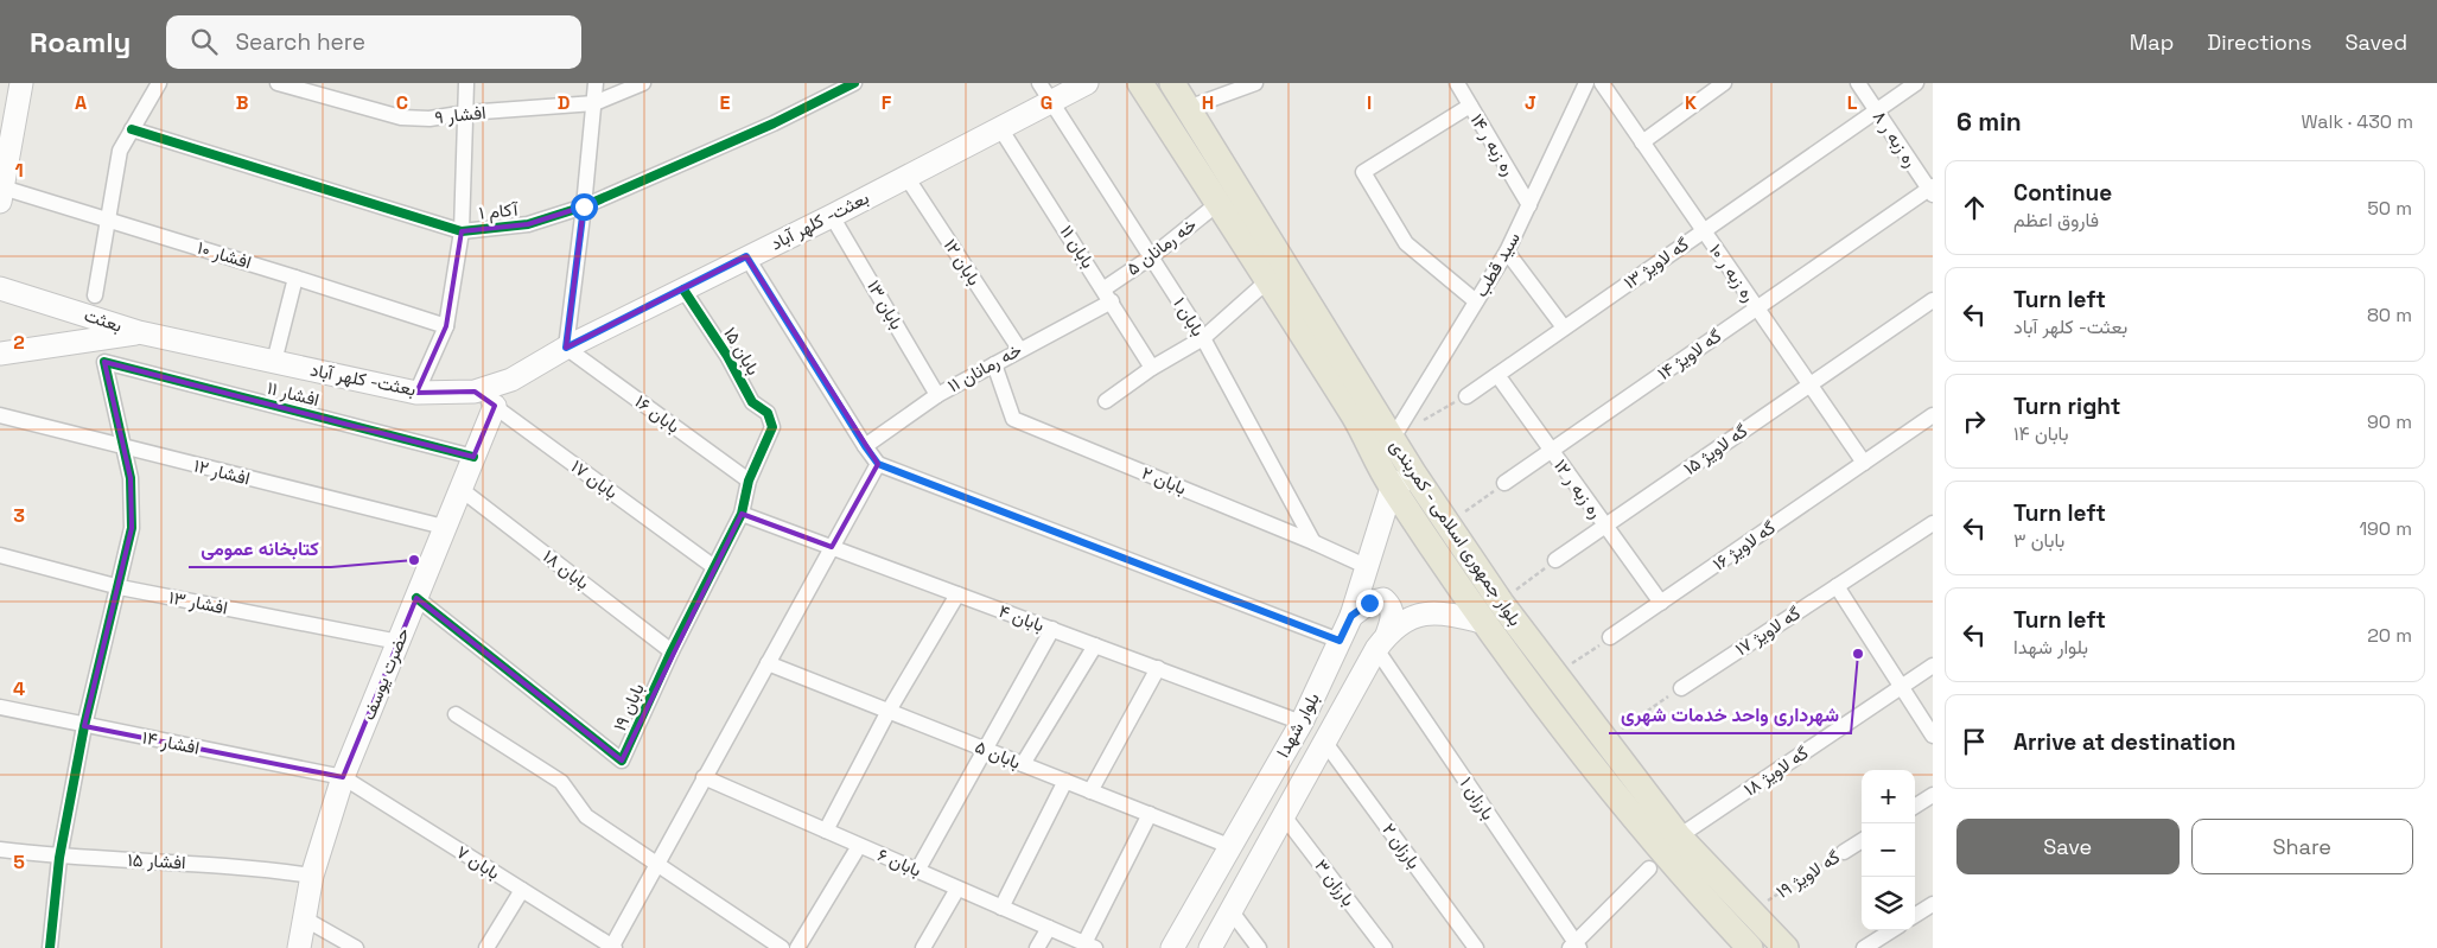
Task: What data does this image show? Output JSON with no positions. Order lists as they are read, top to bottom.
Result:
{
  "streets": {
    "main road": [
      "بعثت- کلهر آباد",
      "بعثت",
      "بلوار جمهوری اسلامی - کمربندی",
      "حضرت یوسف",
      "بلوار شهدا"
    ],
    "street": [
      "افشار ۹",
      "۸ ره زبه ر",
      "ره زبه ر ۱۴",
      "آکام ۱",
      "بابان ۱۱",
      "خه رمانان ۵",
      "افشار ۱۰",
      "بابان ۱۲",
      "گه لاویژ ۱۳",
      "سید قطب",
      "ره زبه ر ۱۰",
      "بابان ۱۳",
      "بابان ۱",
      "بابان ۱۵",
      "گه لاویژ ۱۴",
      "خه رمانان ۱۱",
      "افشار ۱۱",
      "بابان ۱۶",
      "گه لاویژ ۱۵",
      "افشار ۱۲",
      "بابان ۱۷",
      "بابان ۲",
      "ره زبه ر ۱۲",
      "۱۶ گه لاویژ",
      "بابان ۱۸",
      "افشار ۱۳",
      "بابان ۴",
      "گه لاویژ ۱۷",
      "بابان ۱۹",
      "افشار ۱۴",
      "بابان ۵",
      "گه لاویژ ۱۸",
      "بارزان ۱",
      "بارزان ۲",
      "افشار ۱۵",
      "بابان ۷",
      "بابان ۶",
      "۱۹ گه لاویژ",
      "بارزان ۳"
    ]
  },
  "crossings": [
    ["۸ ره زبه ر", "گه لاویژ ۱۳"],
    ["۸ ره زبه ر", "گه لاویژ ۱۴"],
    ["ره زبه ر ۱۴", "سید قطب"],
    ["بعثت- کلهر آباد", "بابان ۱۱"],
    ["بعثت- کلهر آباد", "بابان ۱۲"],
    ["بعثت- کلهر آباد", "بابان ۱۳"],
    ["بعثت- کلهر آباد", "بابان ۱"],
    ["بعثت- کلهر آباد", "بعثت"],
    ["بعثت- کلهر آباد", "بابان ۱۵"],
    ["بعثت- کلهر آباد", "بابان ۱۶"],
    ["بعثت- کلهر آباد", "بابان ۱۷"],
    ["بابان ۱۱", "خه رمانان ۵"],
    ["بابان ۱۱", "خه رمانان ۱۱"],
    ["خه رمانان ۵", "بابان ۱"],
    ["خه رمانان ۵", "خه رمانان ۱۱"],
    ["خه رمانان ۵", "بلوار جمهوری اسلامی - کمربندی"],
    ["بابان ۱۲", "خه رمانان ۱۱"],
    ["گه لاویژ ۱۳", "ره زبه ر ۱۰"],
    ["گه لاویژ ۱۳", "ره زبه ر ۱۲"],
    ["سید قطب", "بلوار جمهوری اسلامی - کمربندی"],
    ["ره زبه ر ۱۰", "گه لاویژ ۱۴"],
    ["ره زبه ر ۱۰", "گه لاویژ ۱۵"],
    ["ره زبه ر ۱۰", "۱۶ گه لاویژ"],
    ["بابان ۱۳", "خه رمانان ۱۱"],
    ["بابان ۱", "بابان ۲"],
    ["بابان ۱۵", "بابان ۱۹"],
    ["گه لاویژ ۱۴", "ره زبه ر ۱۲"],
    ["خه رمانان ۱۱", "بابان ۲"],
    ["افشار ۱۱", "افشار ۱۲"],
    ["افشار ۱۱", "حضرت یوسف"],
    ["بابان ۱۶", "بابان ۱۹"],
    ["گه لاویژ ۱۵", "ره زبه ر ۱۲"],
    ["افشار ۱۲", "حضرت یوسف"],
    ["بابان ۱۷", "حضرت یوسف"],
    ["بابان ۱۷", "بابان ۱۹"],
    ["بابان ۲", "بلوار شهدا"],
    ["ره زبه ر ۱۲", "۱۶ گه لاویژ"],
    ["بلوار جمهوری اسلامی - کمربندی", "بلوار شهدا"],
    ["بلوار جمهوری اسلامی - کمربندی", "گه لاویژ ۱۸"],
    ["بلوار جمهوری اسلامی - کمربندی", "۱۹ گه لاویژ"],
    ["بابان ۱۸", "حضرت یوسف"],
    ["بابان ۱۸", "بابان ۱۹"],
    ["افشار ۱۳", "حضرت یوسف"],
    ["بابان ۴", "بابان ۱۹"],
    ["بابان ۴", "بلوار شهدا"],
    ["حضرت یوسف", "بابان ۱۹"],
    ["حضرت یوسف", "افشار ۱۴"],
    ["حضرت یوسف", "افشار ۱۵"],
    ["حضرت یوسف", "بابان ۷"],
    ["بلوار شهدا", "بابان ۵"],
    ["بلوار شهدا", "بارزان ۱"],
    ["بلوار شهدا", "بارزان ۲"],
    ["بلوار شهدا", "بارزان ۳"],
    ["افشار ۱۴", "بابان ۷"]
  ],
  "places": ["کتابخانه عمومی", "شهرداری واحد خدمات شهری"],
  "page": {
    "header": "Roamly",
    "search": "Search here",
    "nav": ["Map", "Directions", "Saved"],
    "heading": ["6 min", "Walk · 430 m"],
    "list": [
      ["Continue", "فاروق اعظم", "50 m"],
      ["Turn left", "بعثت- کلهر آباد", "80 m"],
      ["Turn right", "بابان ۱۴", "90 m"],
      ["Turn left", "بابان ۳", "190 m"],
      ["Turn left", "بلوار شهدا", "20 m"],
      "Arrive at destination"
    ],
    "map_buttons": ["+", "−"],
    "buttons": ["Save", "Share"]
  },
  "grid": {
    "columns": [
      "A",
      "B",
      "C",
      "D",
      "E",
      "F",
      "G",
      "H",
      "I",
      "J",
      "K",
      "L"
    ],
    "rows": [
      "1",
      "2",
      "3",
      "4",
      "5"
    ]
  }
}
